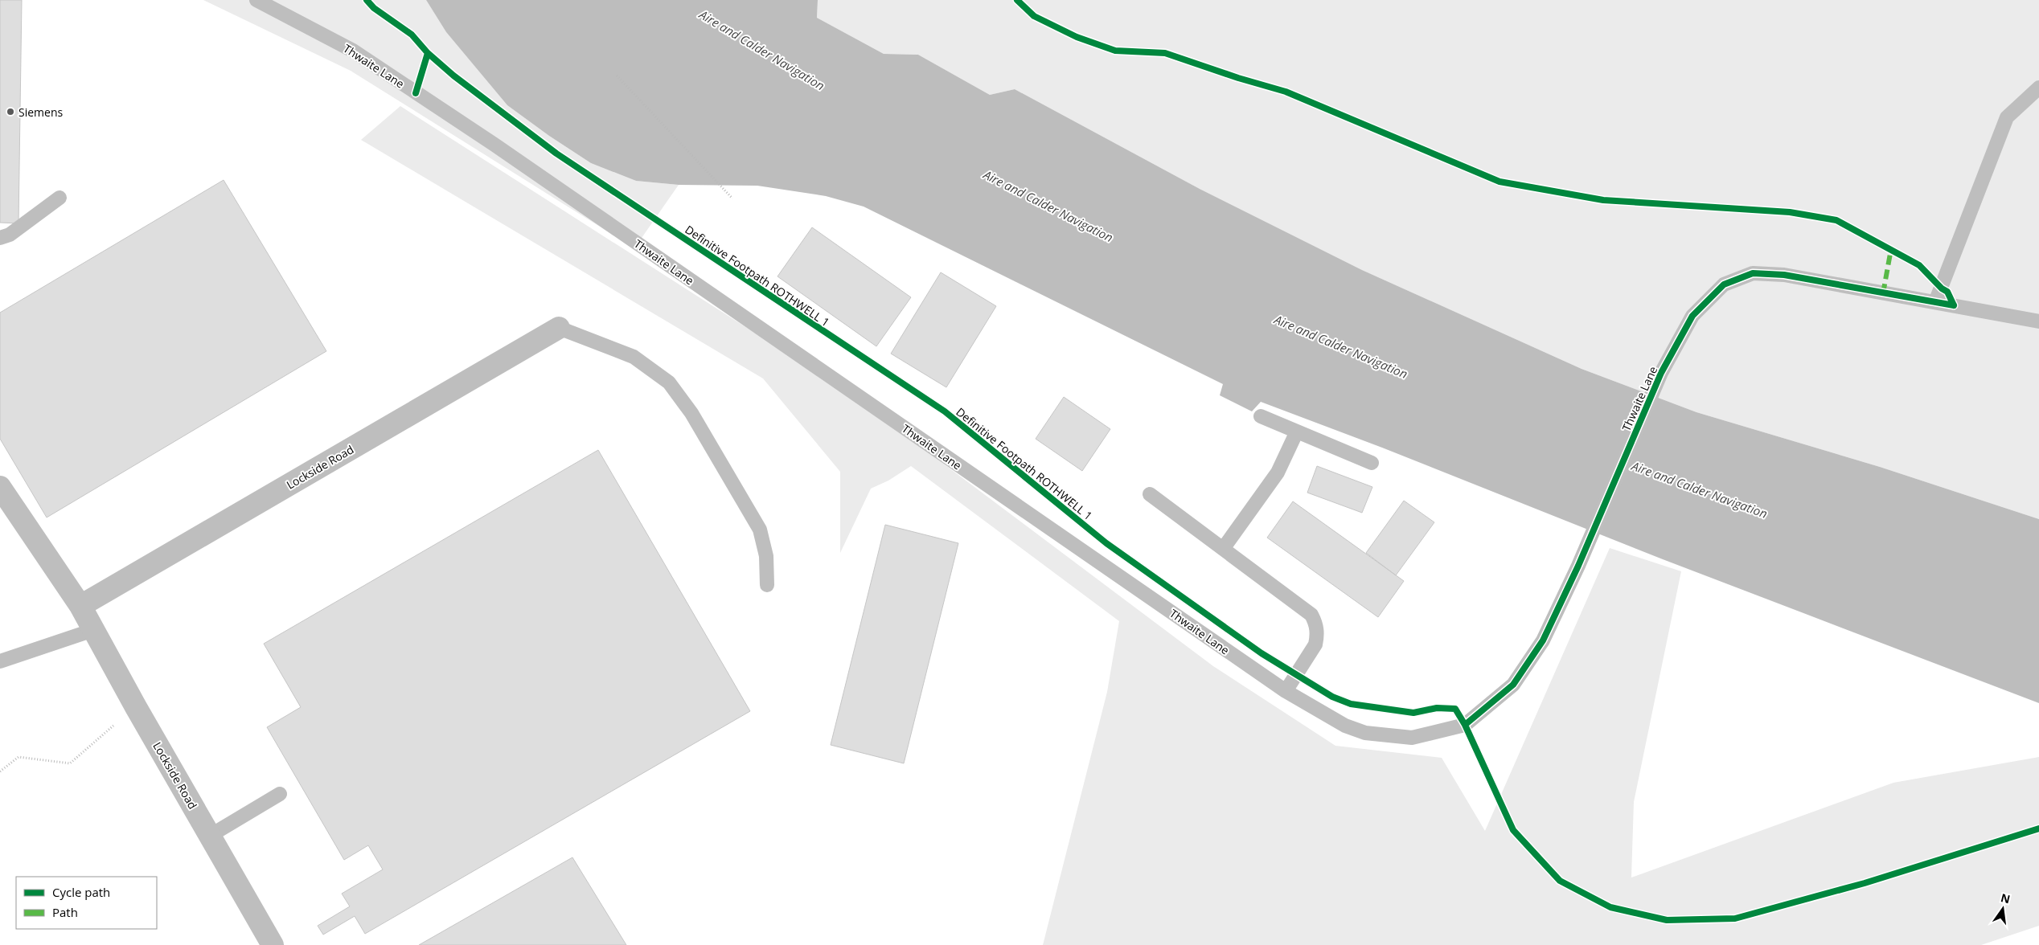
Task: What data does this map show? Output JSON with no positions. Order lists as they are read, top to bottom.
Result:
{
  "streets": {
    "street": ["Lockside Road"],
    "lane": ["Thwaite Lane"],
    "cycle path": ["Definitive Footpath ROTHWELL 1"]
  },
  "water": ["Aire and Calder Navigation"],
  "places": ["Siemens"],
  "legend": ["Cycle path", "Path"],
  "north": "top"
}
